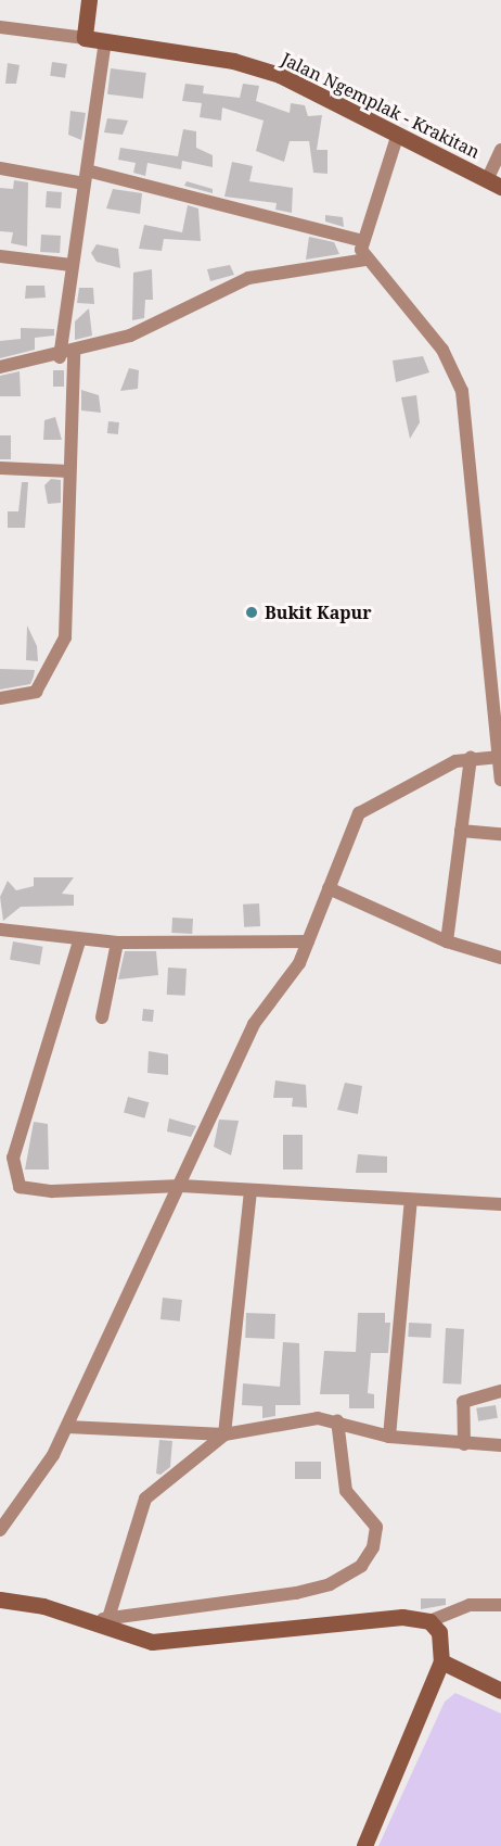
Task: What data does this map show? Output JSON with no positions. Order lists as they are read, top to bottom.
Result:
{
  "streets": {
    "street": ["Jalan Ngemplak - Krakitan"]
  },
  "places": ["Bukit Kapur"]
}
